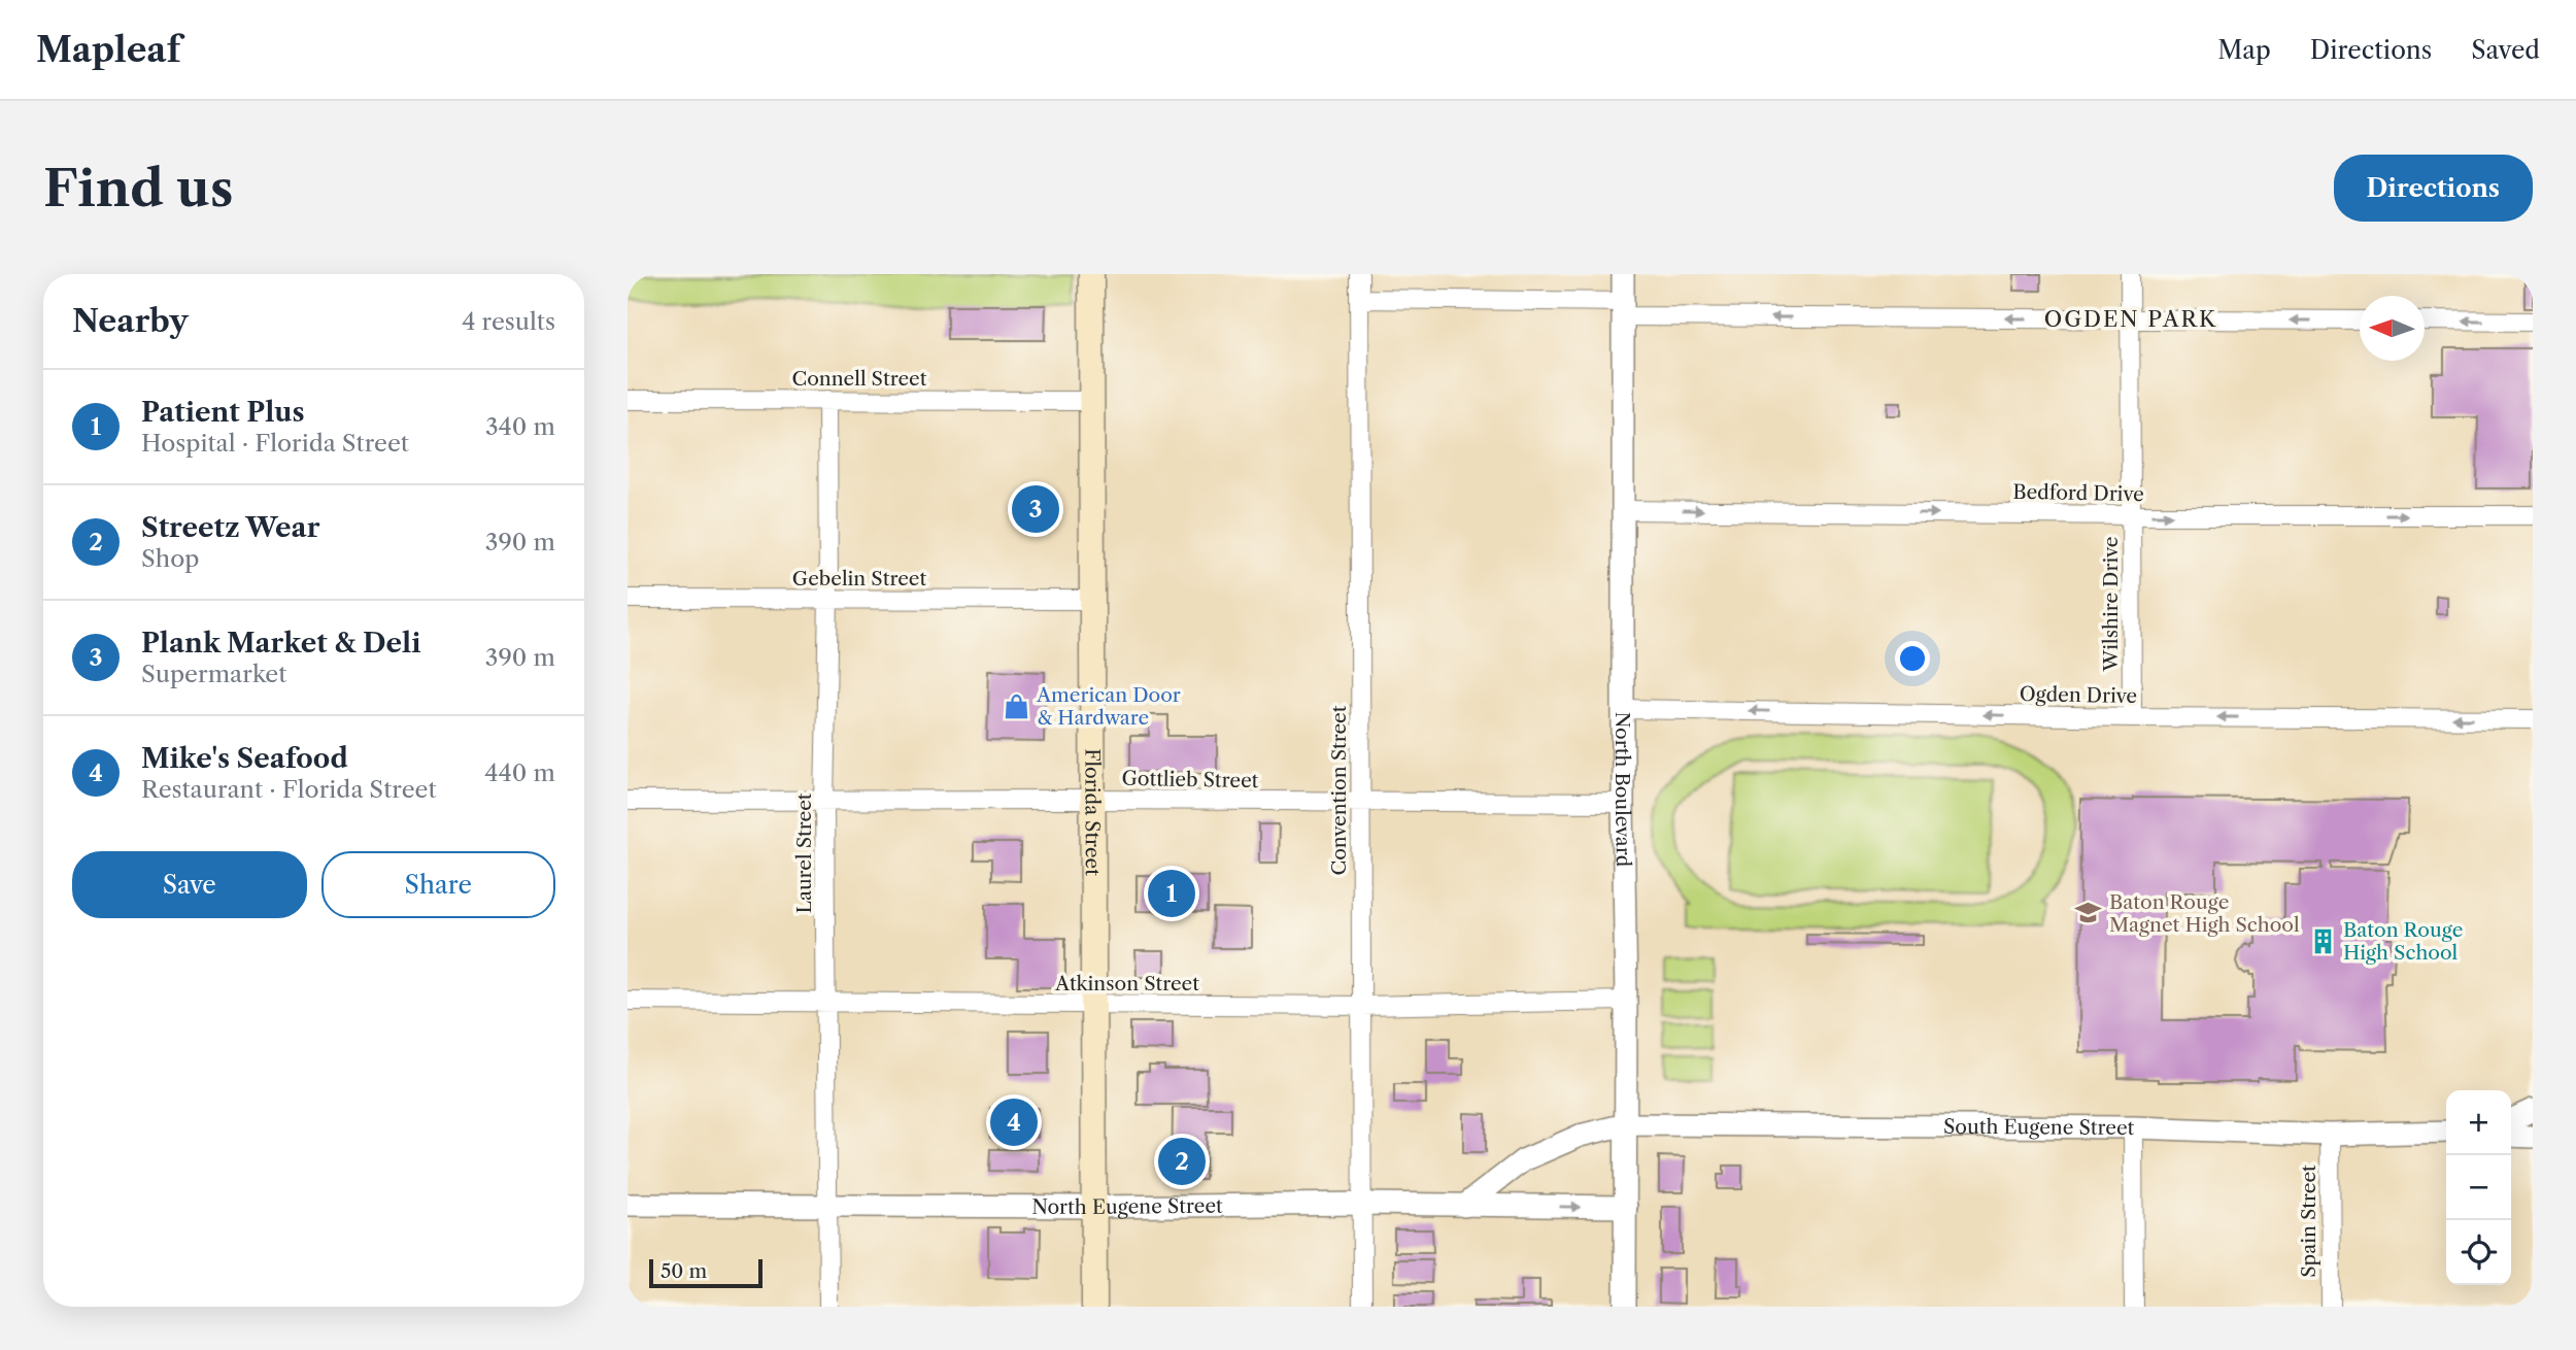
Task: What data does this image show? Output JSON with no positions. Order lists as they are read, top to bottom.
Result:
{
  "streets": {
    "main road": ["Florida Street"],
    "street": [
      "Connell Street",
      "Bedford Drive",
      "Gebelin Street",
      "Wilshire Drive",
      "Ogden Drive",
      "Gottlieb Street",
      "Convention Street",
      "North Boulevard",
      "Laurel Street",
      "Atkinson Street",
      "South Eugene Street",
      "North Eugene Street",
      "Spain Street"
    ]
  },
  "crossings": [
    ["Connell Street", "Florida Street"],
    ["Connell Street", "Laurel Street"],
    ["Bedford Drive", "Wilshire Drive"],
    ["Bedford Drive", "North Boulevard"],
    ["Gebelin Street", "Florida Street"],
    ["Gebelin Street", "Laurel Street"],
    ["Wilshire Drive", "Ogden Drive"],
    ["Ogden Drive", "North Boulevard"],
    ["Gottlieb Street", "Convention Street"],
    ["Gottlieb Street", "North Boulevard"],
    ["Gottlieb Street", "Florida Street"],
    ["Gottlieb Street", "Laurel Street"],
    ["Convention Street", "Atkinson Street"],
    ["Convention Street", "North Eugene Street"],
    ["North Boulevard", "Atkinson Street"],
    ["North Boulevard", "South Eugene Street"],
    ["North Boulevard", "North Eugene Street"],
    ["Florida Street", "Atkinson Street"],
    ["Florida Street", "North Eugene Street"],
    ["Laurel Street", "Atkinson Street"],
    ["Laurel Street", "North Eugene Street"],
    ["South Eugene Street", "North Eugene Street"],
    ["South Eugene Street", "Spain Street"]
  ],
  "one_way": ["Bedford Drive", "Ogden Drive"],
  "districts": ["OGDEN PARK"],
  "places": {
    "shop": ["American Door & Hardware"],
    "school or university": ["Baton Rouge Magnet High School"],
    "building": ["Baton Rouge High School"]
  },
  "scale_bar": "50 m",
  "north": "left",
  "page": {
    "header": "Mapleaf",
    "nav": ["Map", "Directions", "Saved"],
    "buttons": [
      "Directions",
      ["Save", "Share"]
    ],
    "title": "Find us",
    "heading": ["Nearby", "4 results"],
    "list": [
      {
        "mark": "1",
        "name": "Patient Plus",
        "note": "Hospital · Florida Street",
        "value": "340 m"
      },
      {
        "mark": "2",
        "name": "Streetz Wear",
        "note": "Shop",
        "value": "390 m"
      },
      {
        "mark": "3",
        "name": "Plank Market & Deli",
        "note": "Supermarket",
        "value": "390 m"
      },
      {
        "mark": "4",
        "name": "Mike's Seafood",
        "note": "Restaurant · Florida Street",
        "value": "440 m"
      }
    ],
    "pins": [
      "3",
      "1",
      "4",
      "2"
    ],
    "map_buttons": ["+", "−"],
    "scale": "50 m"
  }
}
